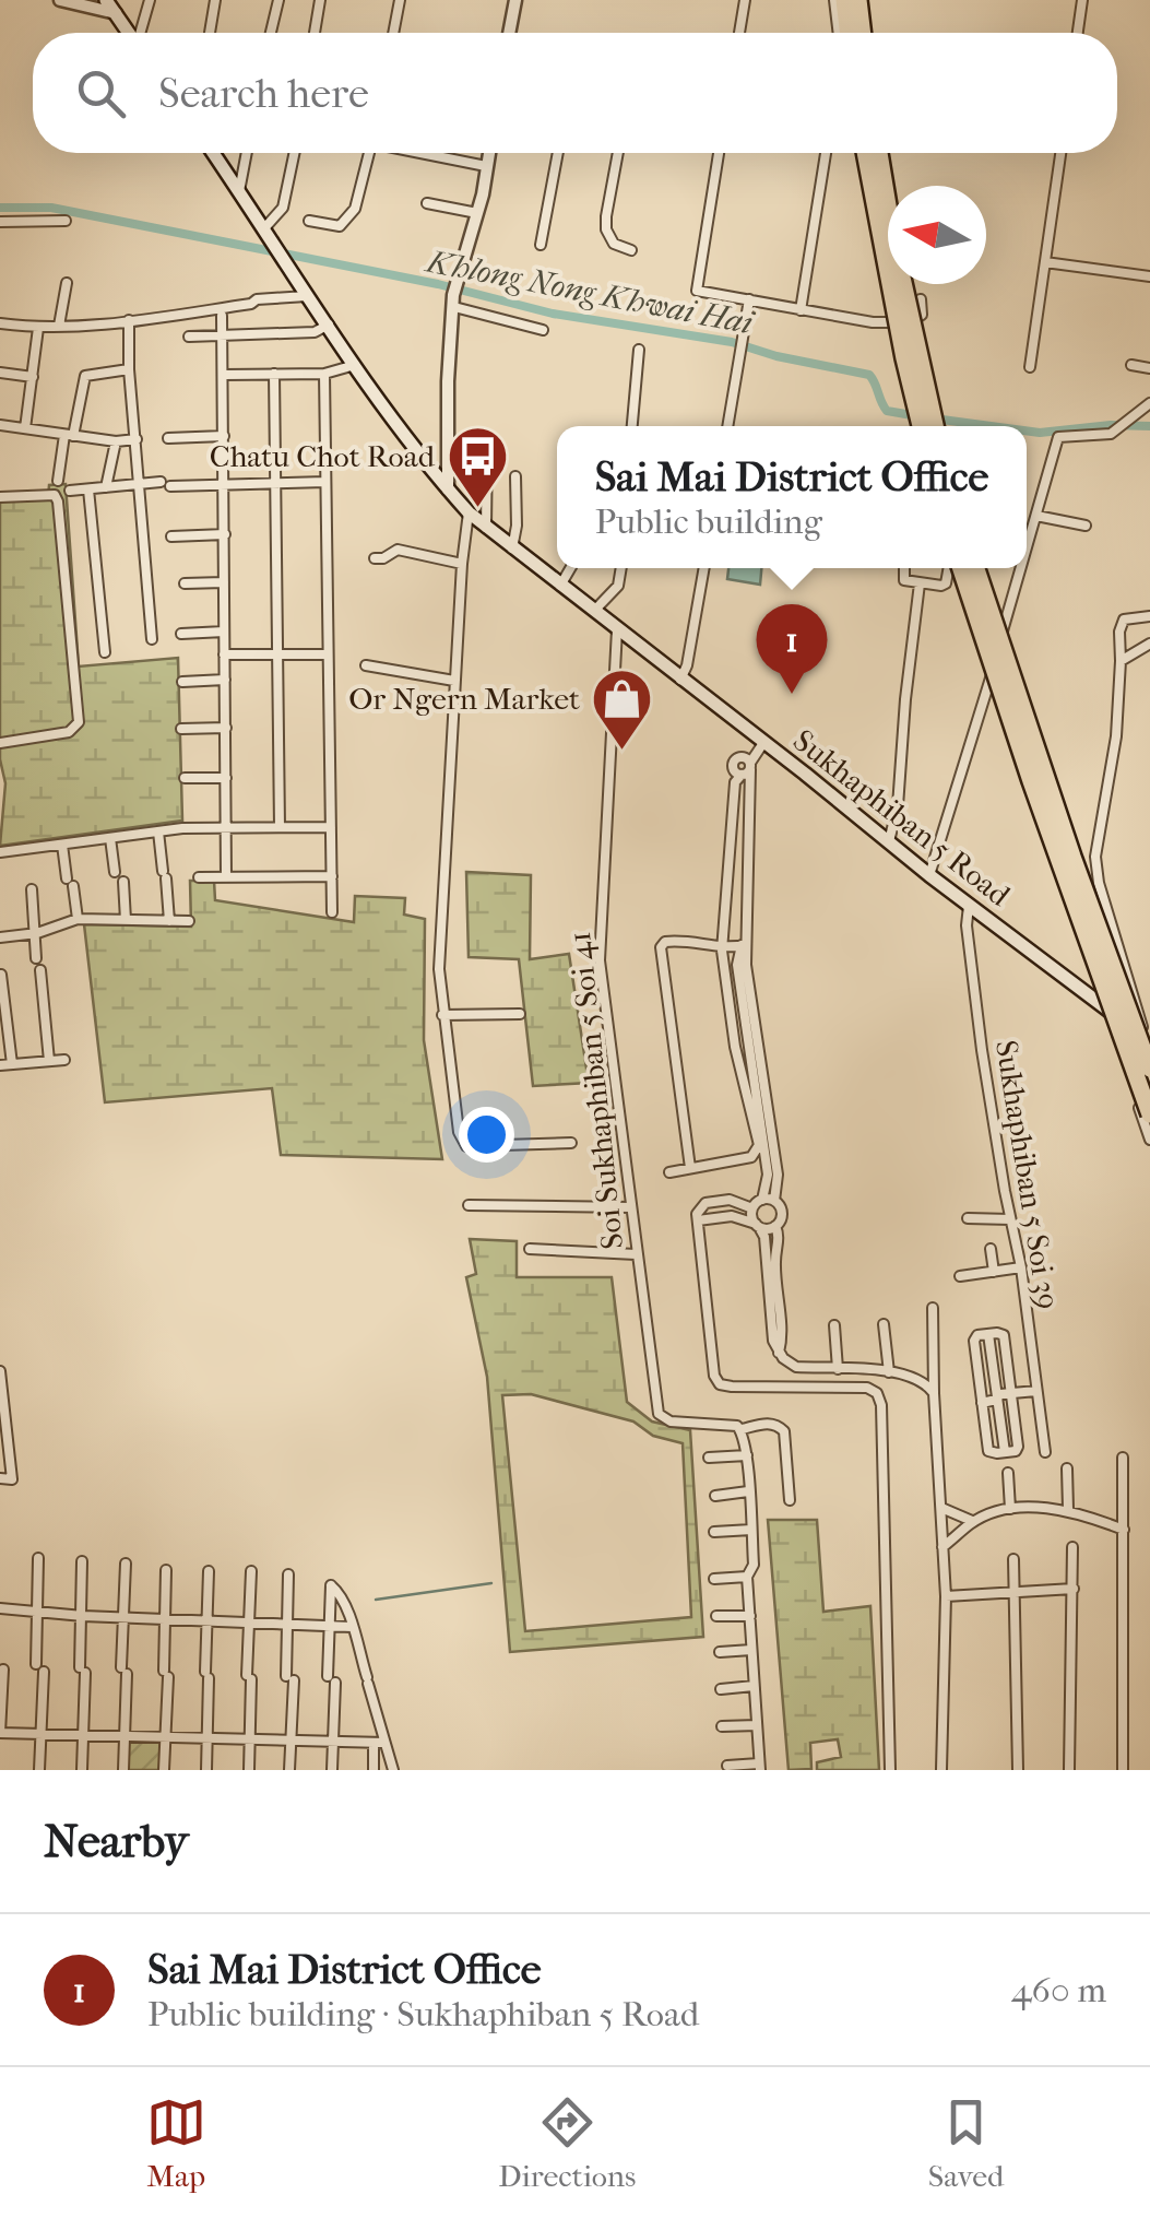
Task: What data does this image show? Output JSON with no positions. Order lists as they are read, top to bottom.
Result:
{
  "streets": {
    "main road": ["Sukhaphiban 5 Road"],
    "street": ["Soi Sukhaphiban 5 Soi 41", "Sukhaphiban 5 Soi 39"]
  },
  "crossings": [
    ["Sukhaphiban 5 Road", "Soi Sukhaphiban 5 Soi 41"],
    ["Sukhaphiban 5 Road", "Sukhaphiban 5 Soi 39"]
  ],
  "water": ["Khlong Nong Khwai Hai"],
  "places": {
    "bus stop": ["Chatu Chot Road"],
    "shop": ["Or Ngern Market"]
  },
  "north": "left",
  "page": {
    "search": "Search here",
    "popup": ["Sai Mai District Office", "Public building"],
    "pins": "1",
    "heading": "Nearby",
    "list": [
      {
        "mark": "1",
        "name": "Sai Mai District Office",
        "note": "Public building · Sukhaphiban 5 Road",
        "value": "460 m"
      }
    ],
    "nav": ["Map", "Directions", "Saved"]
  }
}
